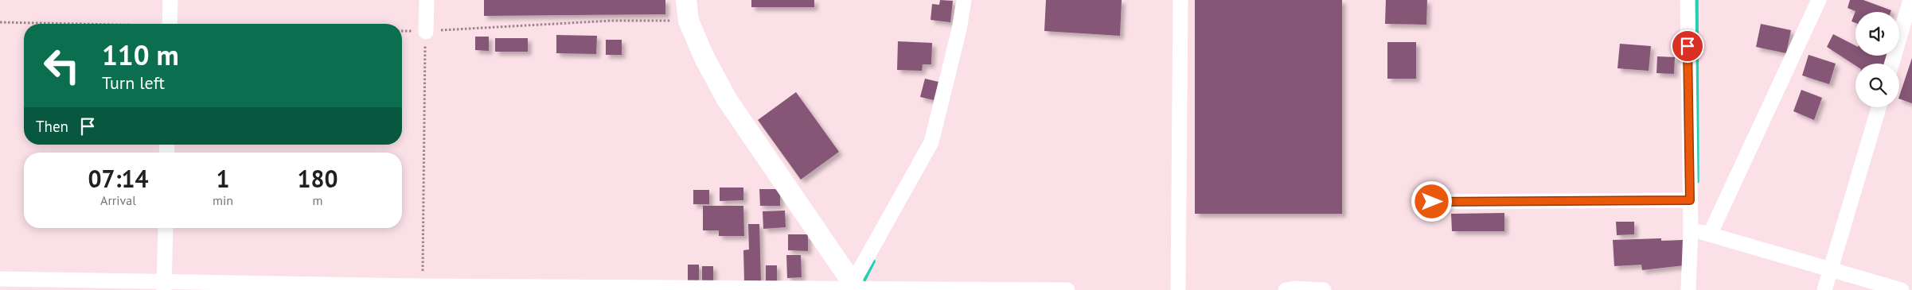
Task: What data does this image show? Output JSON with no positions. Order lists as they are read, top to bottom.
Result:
{
  "page": {
    "turn": ["110 m", "Turn left"],
    "then": "Then",
    "eta": [
      "07:14",
      "Arrival",
      "1",
      "min",
      "180",
      "m"
    ]
  }
}
